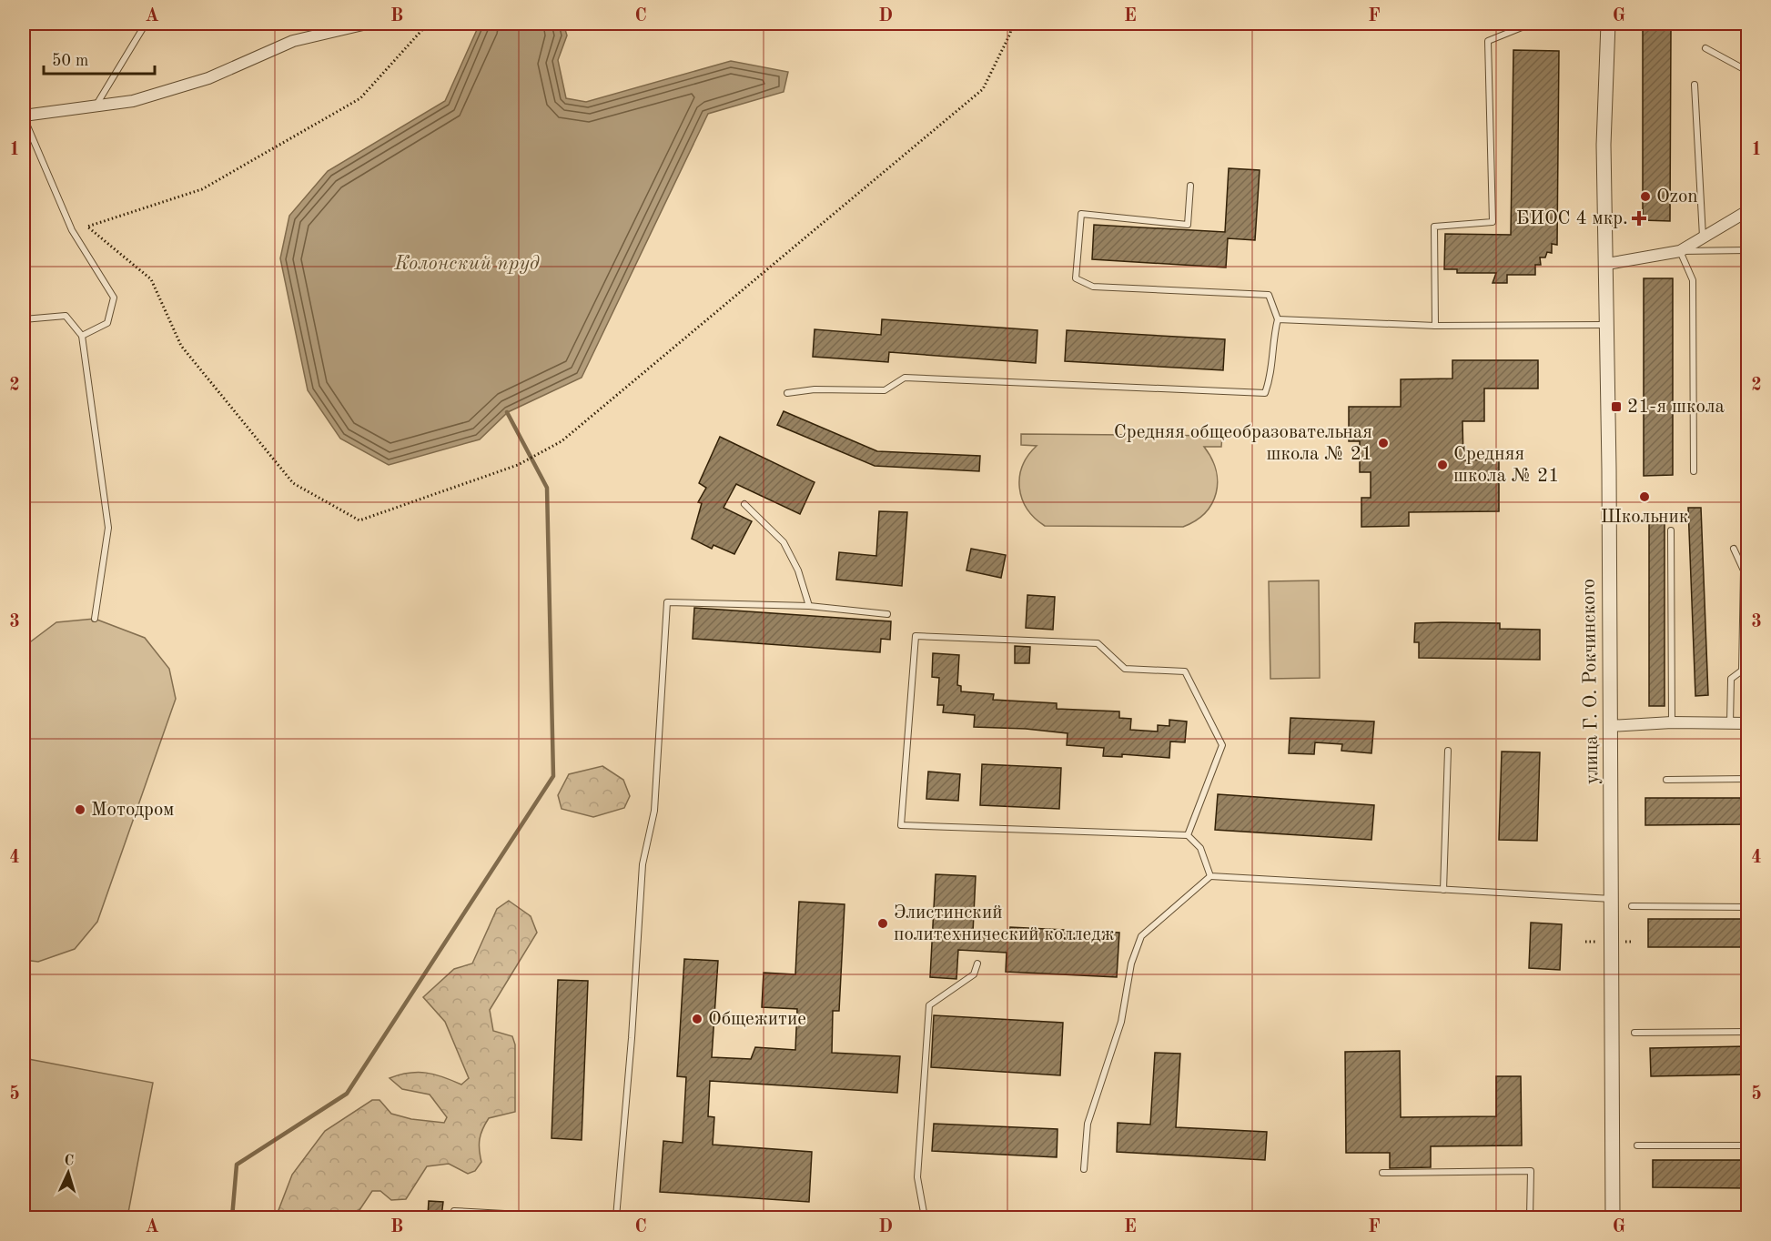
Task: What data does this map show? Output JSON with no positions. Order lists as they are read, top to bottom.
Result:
{
  "streets": {
    "street": ["улица Г. О. Рокчинского"]
  },
  "water": ["Колонский пруд"],
  "places": {
    "other": [
      "Ozon",
      "Средняя общеобразовательная школа № 21",
      "Средняя школа № 21",
      "Школьник",
      "Мотодром",
      "Элистинский политехнический колледж",
      "Общежитие"
    ],
    "health": ["БИОС 4 мкр."],
    "transit": ["21-я школа"]
  },
  "scale_bar": "50 m",
  "north": "top",
  "grid": {
    "columns": [
      "A",
      "B",
      "C",
      "D",
      "E",
      "F",
      "G"
    ],
    "rows": [
      "1",
      "2",
      "3",
      "4",
      "5"
    ]
  }
}
